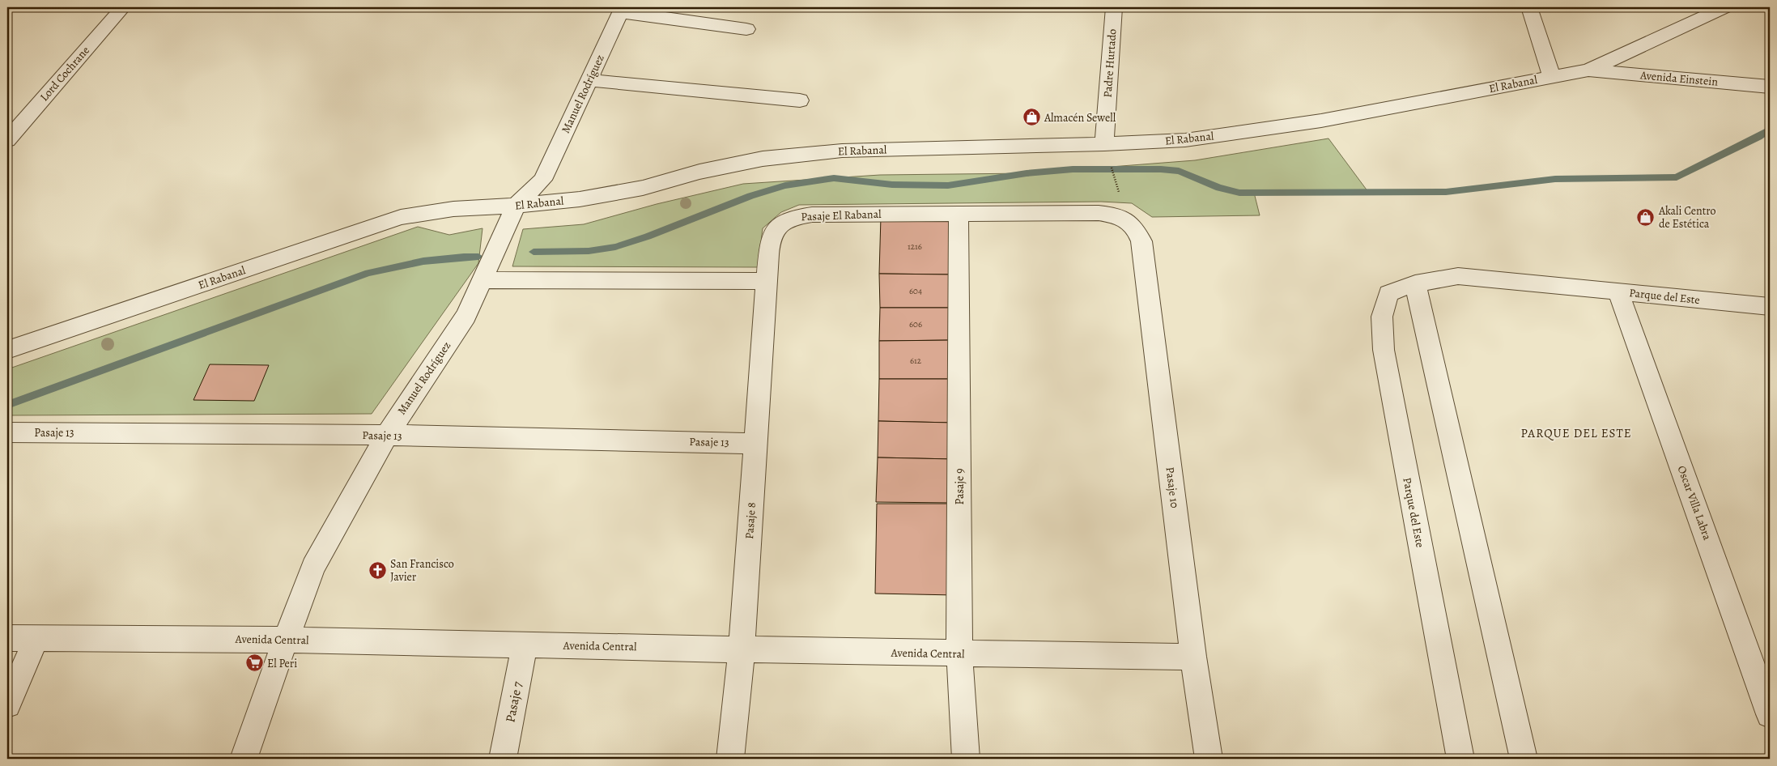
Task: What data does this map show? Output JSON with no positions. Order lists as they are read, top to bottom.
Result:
{
  "streets": {
    "street": [
      "Padre Hurtado",
      "Lord Cochrane",
      "Avenida Einstein",
      "El Rabanal",
      "Manuel Rodríguez",
      "Pasaje El Rabanal",
      "Parque del Este",
      "Pasaje 13",
      "Pasaje 9",
      "Pasaje 10",
      "Oscar Villa Labra",
      "Pasaje 8",
      "Avenida Central",
      "Pasaje 7"
    ]
  },
  "crossings": [
    ["Padre Hurtado", "El Rabanal"],
    ["Avenida Einstein", "El Rabanal"],
    ["El Rabanal", "Manuel Rodríguez"],
    ["Manuel Rodríguez", "Pasaje 13"],
    ["Manuel Rodríguez", "Avenida Central"],
    ["Pasaje El Rabanal", "Pasaje 9"],
    ["Pasaje El Rabanal", "Pasaje 10"],
    ["Pasaje El Rabanal", "Pasaje 8"],
    ["Parque del Este", "Oscar Villa Labra"],
    ["Pasaje 13", "Pasaje 8"],
    ["Pasaje 9", "Avenida Central"],
    ["Pasaje 10", "Avenida Central"],
    ["Pasaje 8", "Avenida Central"],
    ["Avenida Central", "Pasaje 7"]
  ],
  "districts": ["PARQUE DEL ESTE"],
  "places": {
    "shop": ["Almacén Sewell", "Akali Centro de Estética"],
    "church": ["San Francisco Javier"],
    "supermarket": ["El Peri"]
  },
  "house_numbers": [
    "1216",
    "604",
    "606",
    "612"
  ]
}
